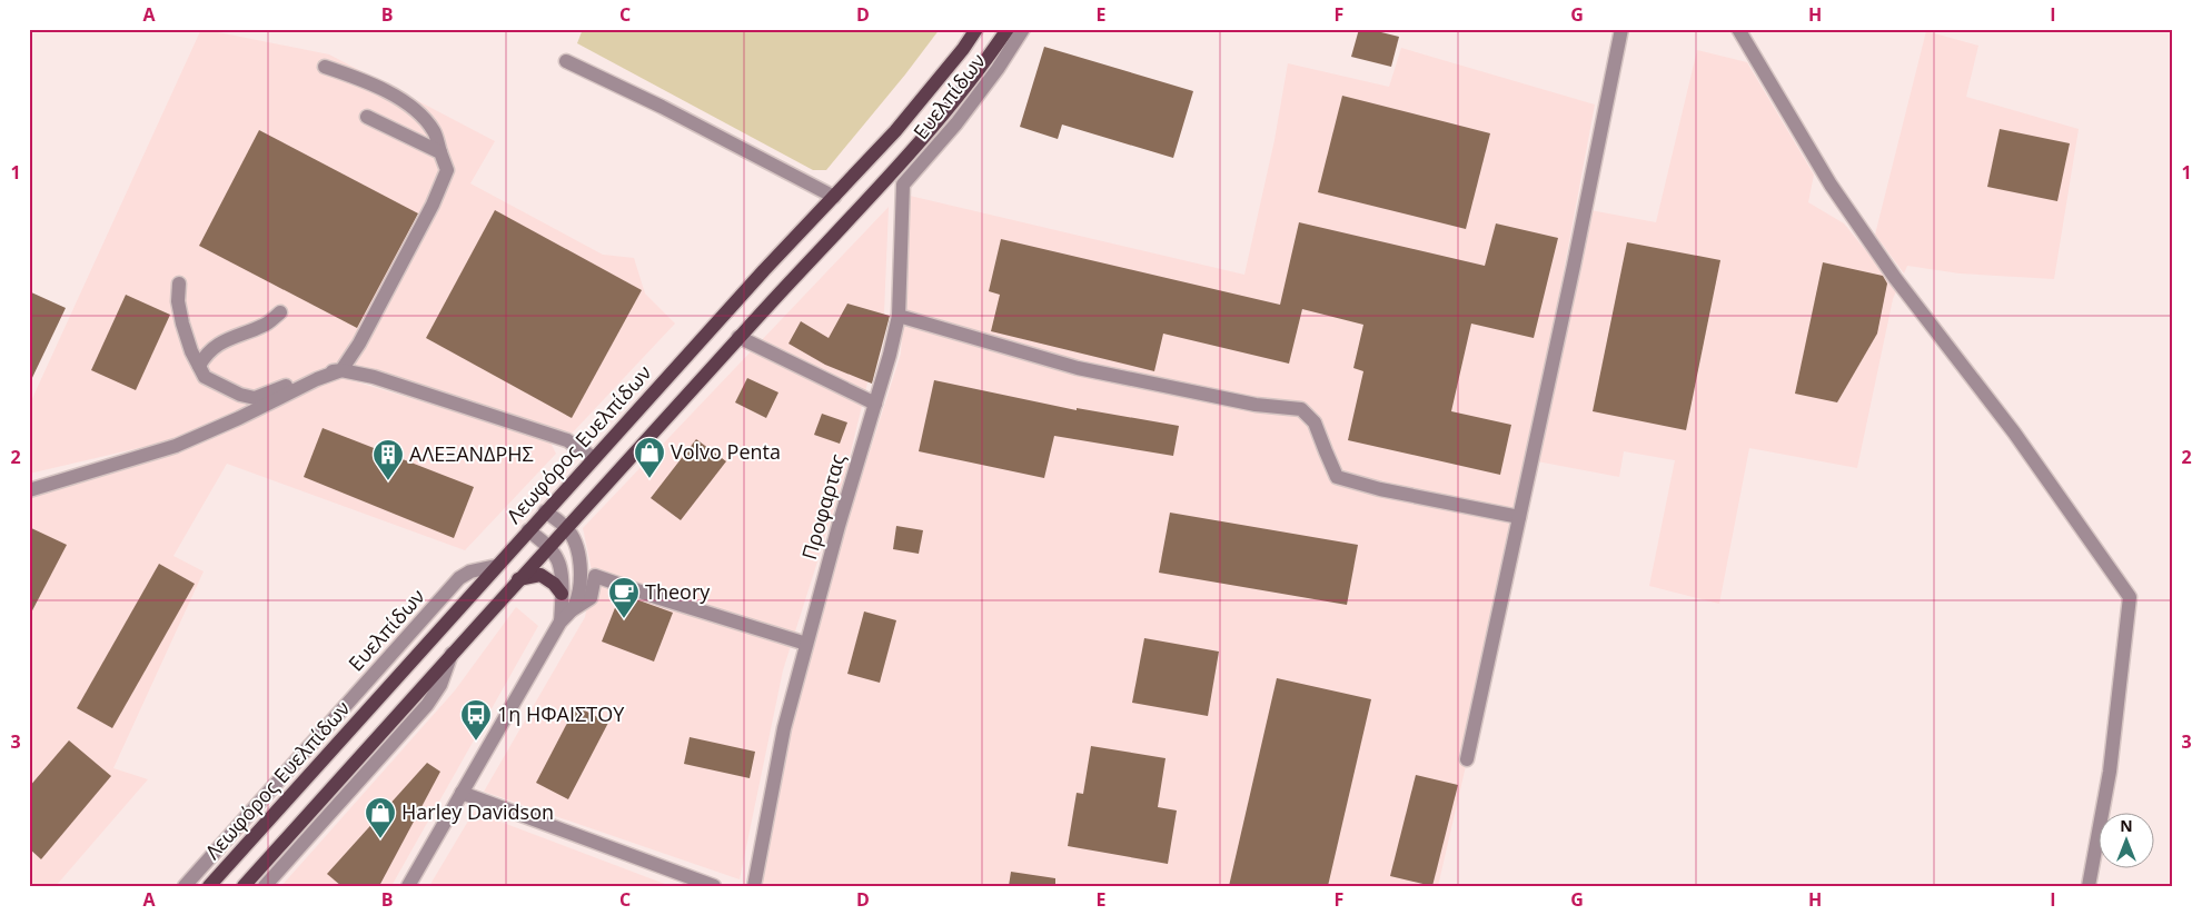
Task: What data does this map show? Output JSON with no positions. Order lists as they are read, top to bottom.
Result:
{
  "streets": {
    "main road": ["Λεωφόρος Ευελπίδων"],
    "street": ["Ευελπίδων", "Προφαρτας"]
  },
  "crossings": [
    ["Ευελπίδων", "Λεωφόρος Ευελπίδων"],
    ["Ευελπίδων", "Προφαρτας"]
  ],
  "places": {
    "shop": ["Volvo Penta", "Harley Davidson"],
    "building": ["ΑΛΕΞΑΝΔΡΗΣ"],
    "cafe": ["Theory"],
    "bus stop": ["1η ΗΦΑΙΣΤΟΥ"]
  },
  "north": "top",
  "grid": {
    "columns": [
      "A",
      "B",
      "C",
      "D",
      "E",
      "F",
      "G",
      "H",
      "I"
    ],
    "rows": ["1", "2", "3"]
  }
}
